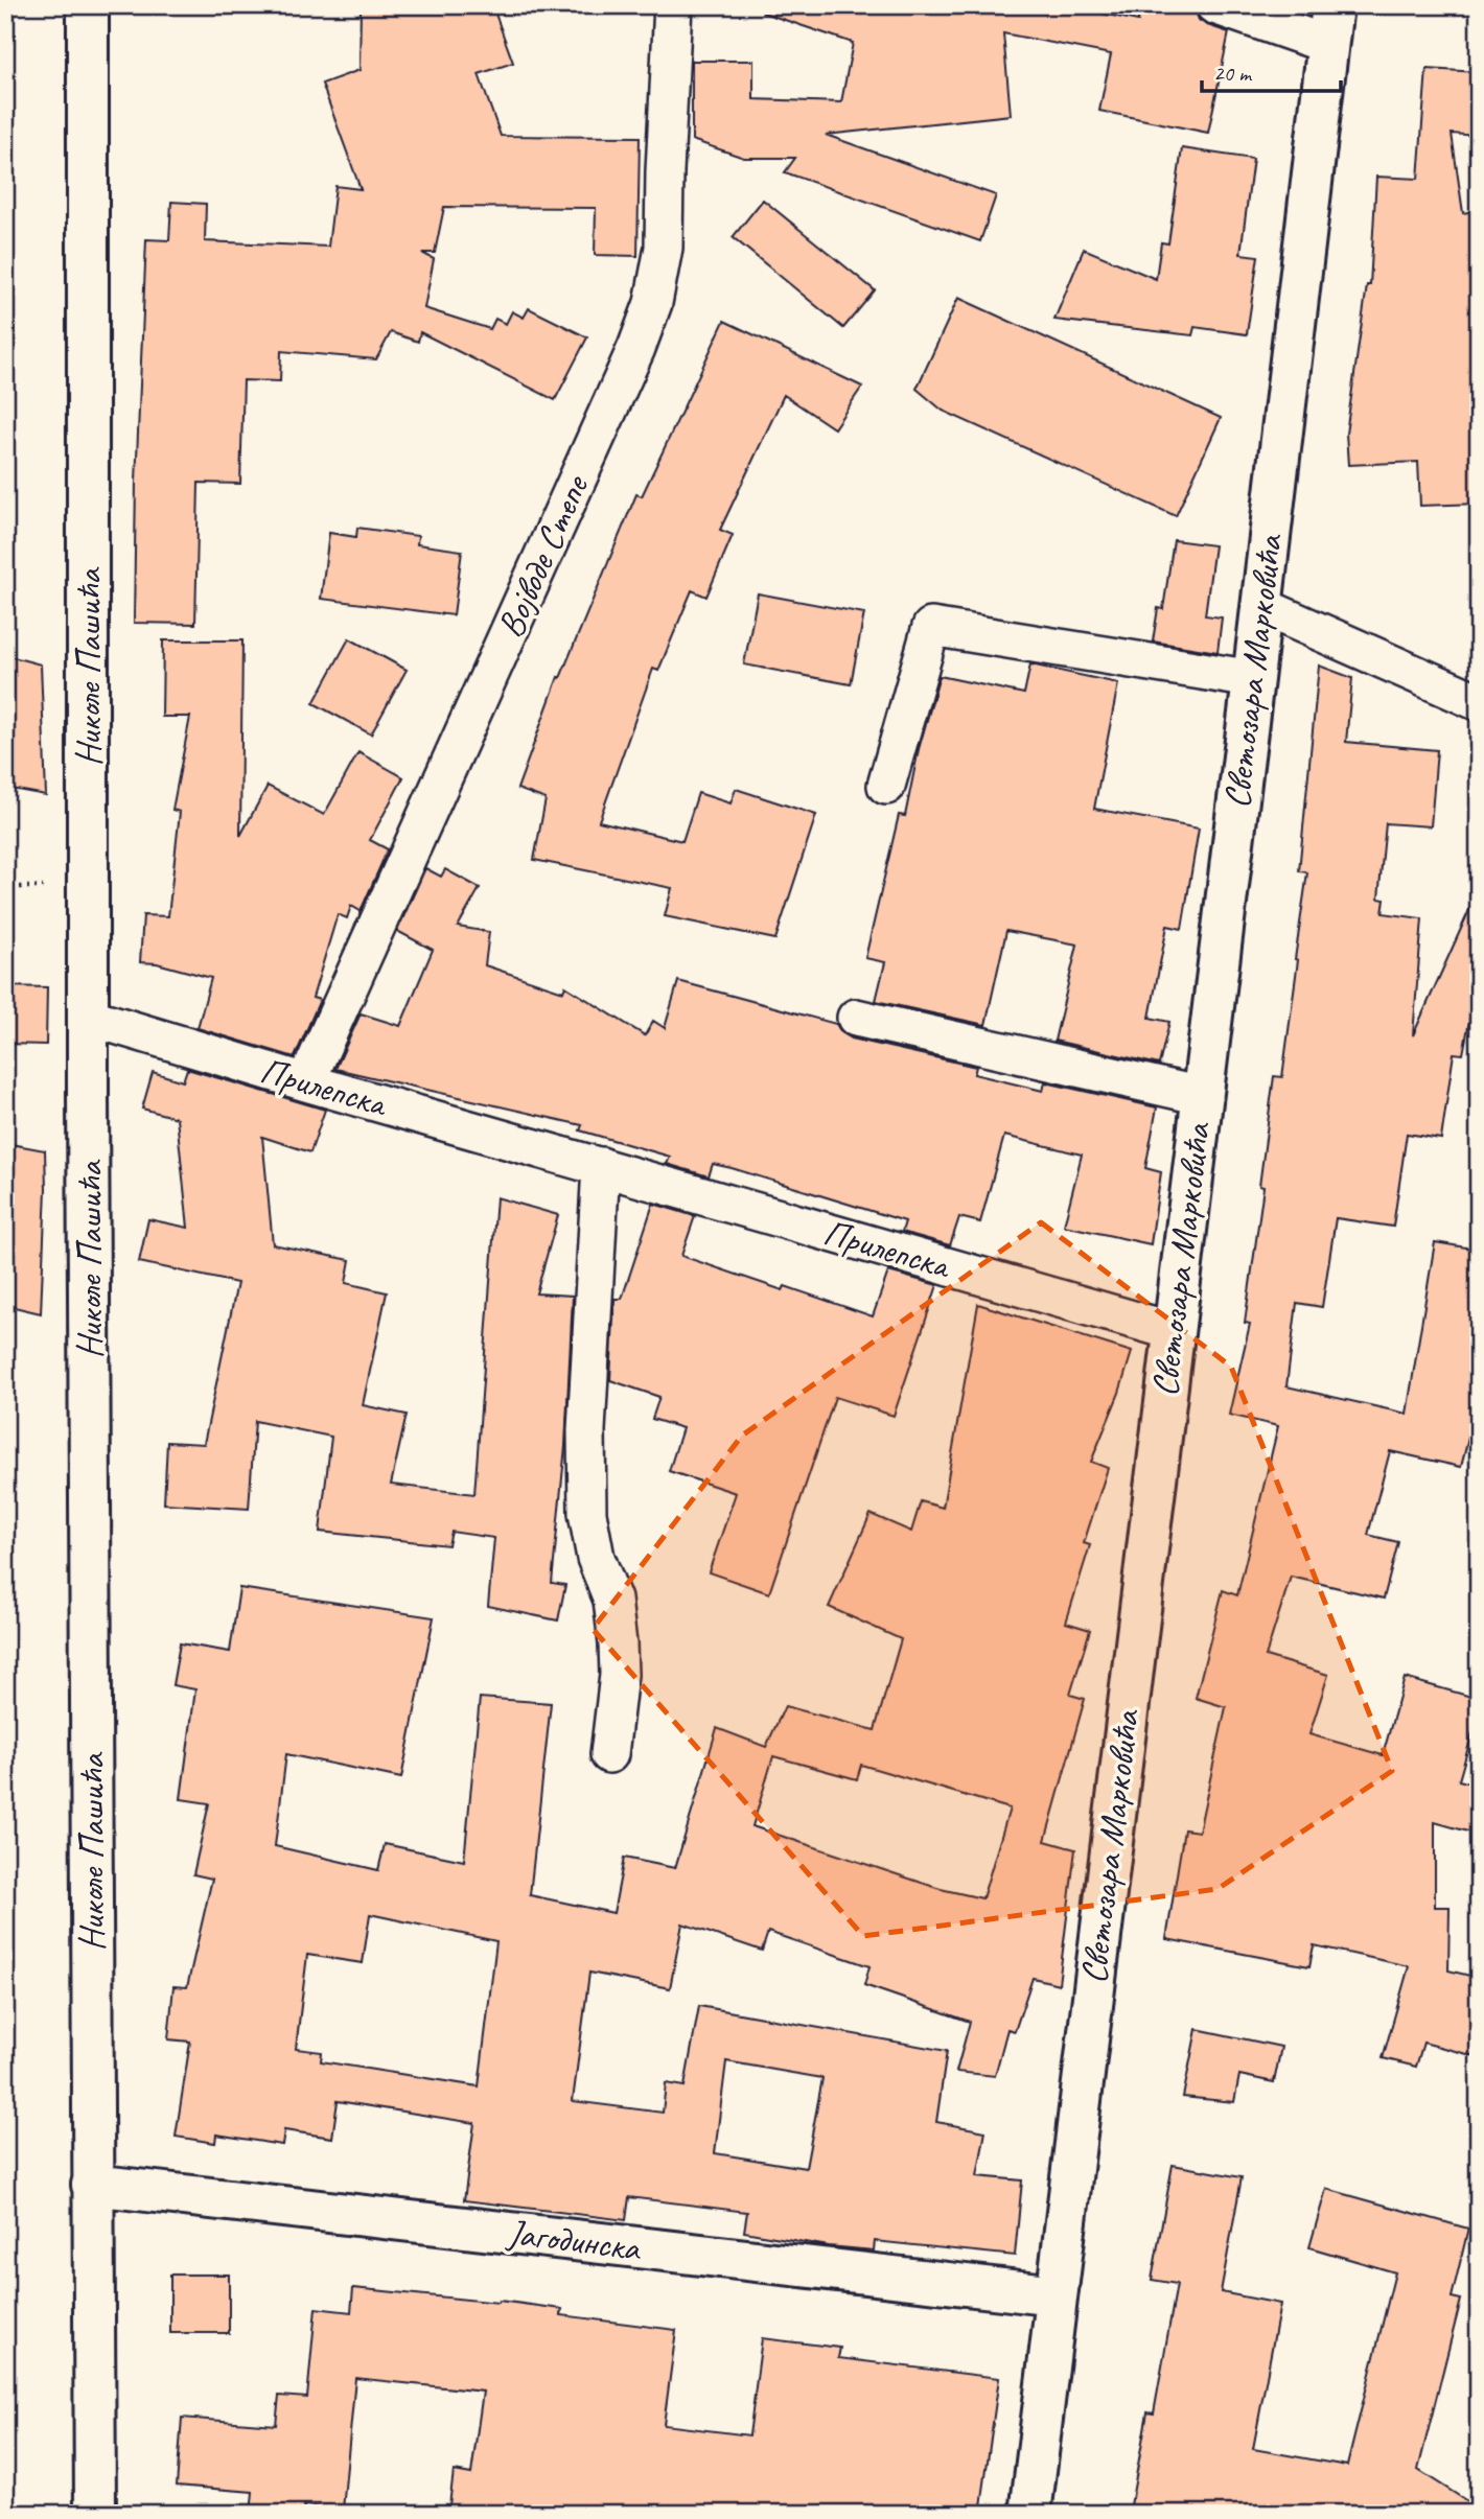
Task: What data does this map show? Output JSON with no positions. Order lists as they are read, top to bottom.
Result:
{
  "streets": {
    "street": [
      "Војводе Степе",
      "Николе Пашића",
      "Светозара Марковића",
      "Прилепска",
      "Јагодинска"
    ]
  },
  "crossings": [
    ["Војводе Степе", "Прилепска"],
    ["Николе Пашића", "Прилепска"],
    ["Николе Пашића", "Јагодинска"],
    ["Светозара Марковића", "Прилепска"],
    ["Светозара Марковића", "Јагодинска"]
  ],
  "scale_bar": "20 m"
}
